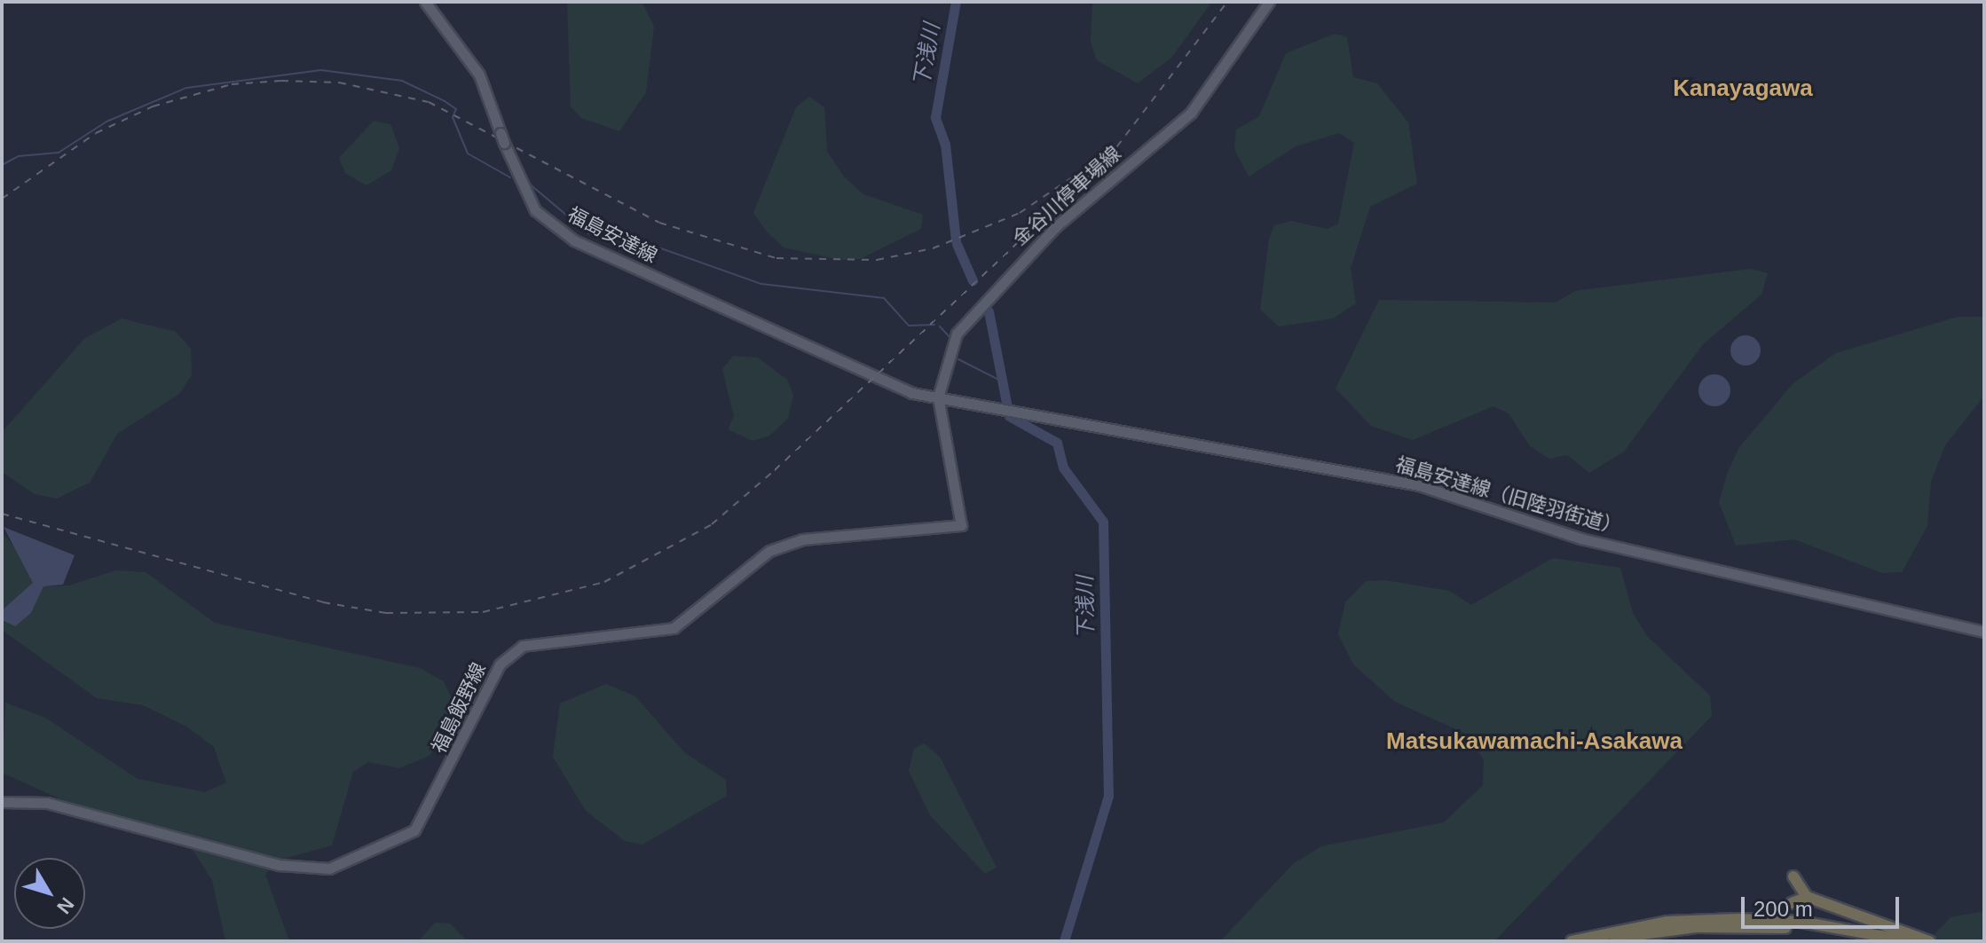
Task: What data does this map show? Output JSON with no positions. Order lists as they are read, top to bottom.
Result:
{
  "streets": {
    "main road": [
      "金谷川停車場線",
      "福島安達線",
      "福島安達線（旧陸羽街道）",
      "福島飯野線"
    ]
  },
  "crossings": [
    ["金谷川停車場線", "福島安達線（旧陸羽街道）"],
    ["金谷川停車場線", "福島飯野線"],
    ["福島安達線", "福島安達線（旧陸羽街道）"],
    ["福島安達線（旧陸羽街道）", "福島飯野線"]
  ],
  "districts": ["Kanayagawa", "Matsukawamachi-Asakawa"],
  "water": ["下浅川"],
  "scale_bar": "200 m",
  "north": "bottom right"
}
